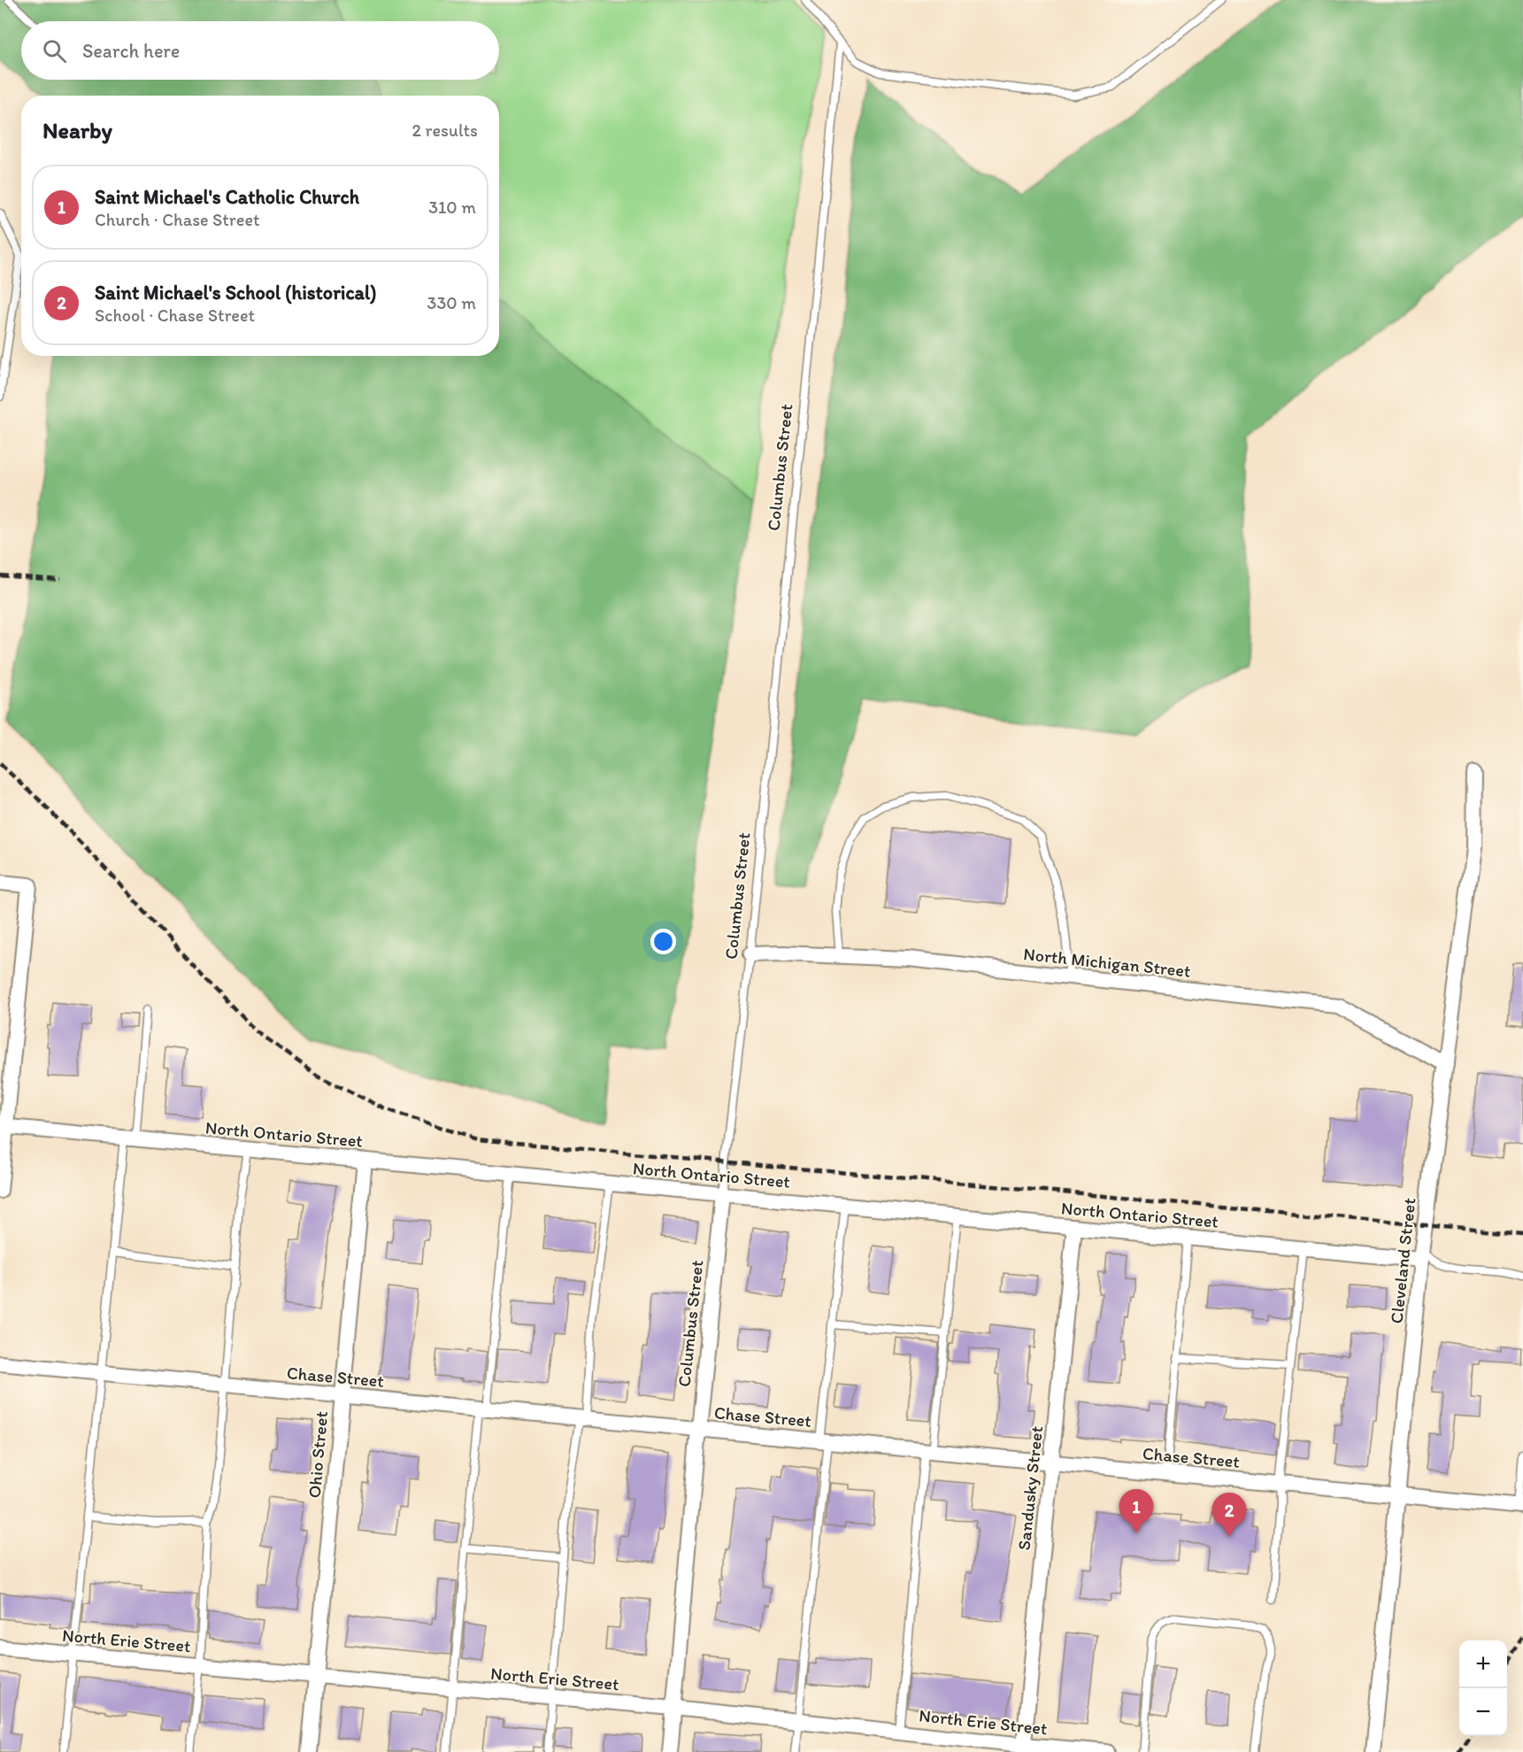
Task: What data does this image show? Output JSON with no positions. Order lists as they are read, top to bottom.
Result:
{
  "streets": {
    "street": [
      "Columbus Street",
      "North Michigan Street",
      "North Ontario Street",
      "Cleveland Street",
      "Chase Street",
      "Ohio Street",
      "Sandusky Street",
      "North Erie Street"
    ]
  },
  "crossings": [
    ["Columbus Street", "North Michigan Street"],
    ["Columbus Street", "North Ontario Street"],
    ["Columbus Street", "Chase Street"],
    ["Columbus Street", "North Erie Street"],
    ["North Michigan Street", "Cleveland Street"],
    ["North Ontario Street", "Cleveland Street"],
    ["North Ontario Street", "Ohio Street"],
    ["North Ontario Street", "Sandusky Street"],
    ["Cleveland Street", "Chase Street"],
    ["Chase Street", "Ohio Street"],
    ["Chase Street", "Sandusky Street"],
    ["Ohio Street", "North Erie Street"],
    ["Sandusky Street", "North Erie Street"]
  ],
  "page": {
    "search": "Search here",
    "heading": ["Nearby", "2 results"],
    "list": [
      {
        "mark": "1",
        "name": "Saint Michael's Catholic Church",
        "note": "Church · Chase Street",
        "value": "310 m"
      },
      {
        "mark": "2",
        "name": "Saint Michael's School (historical)",
        "note": "School · Chase Street",
        "value": "330 m"
      }
    ],
    "pins": ["1", "2"],
    "map_buttons": ["+", "−"]
  }
}
